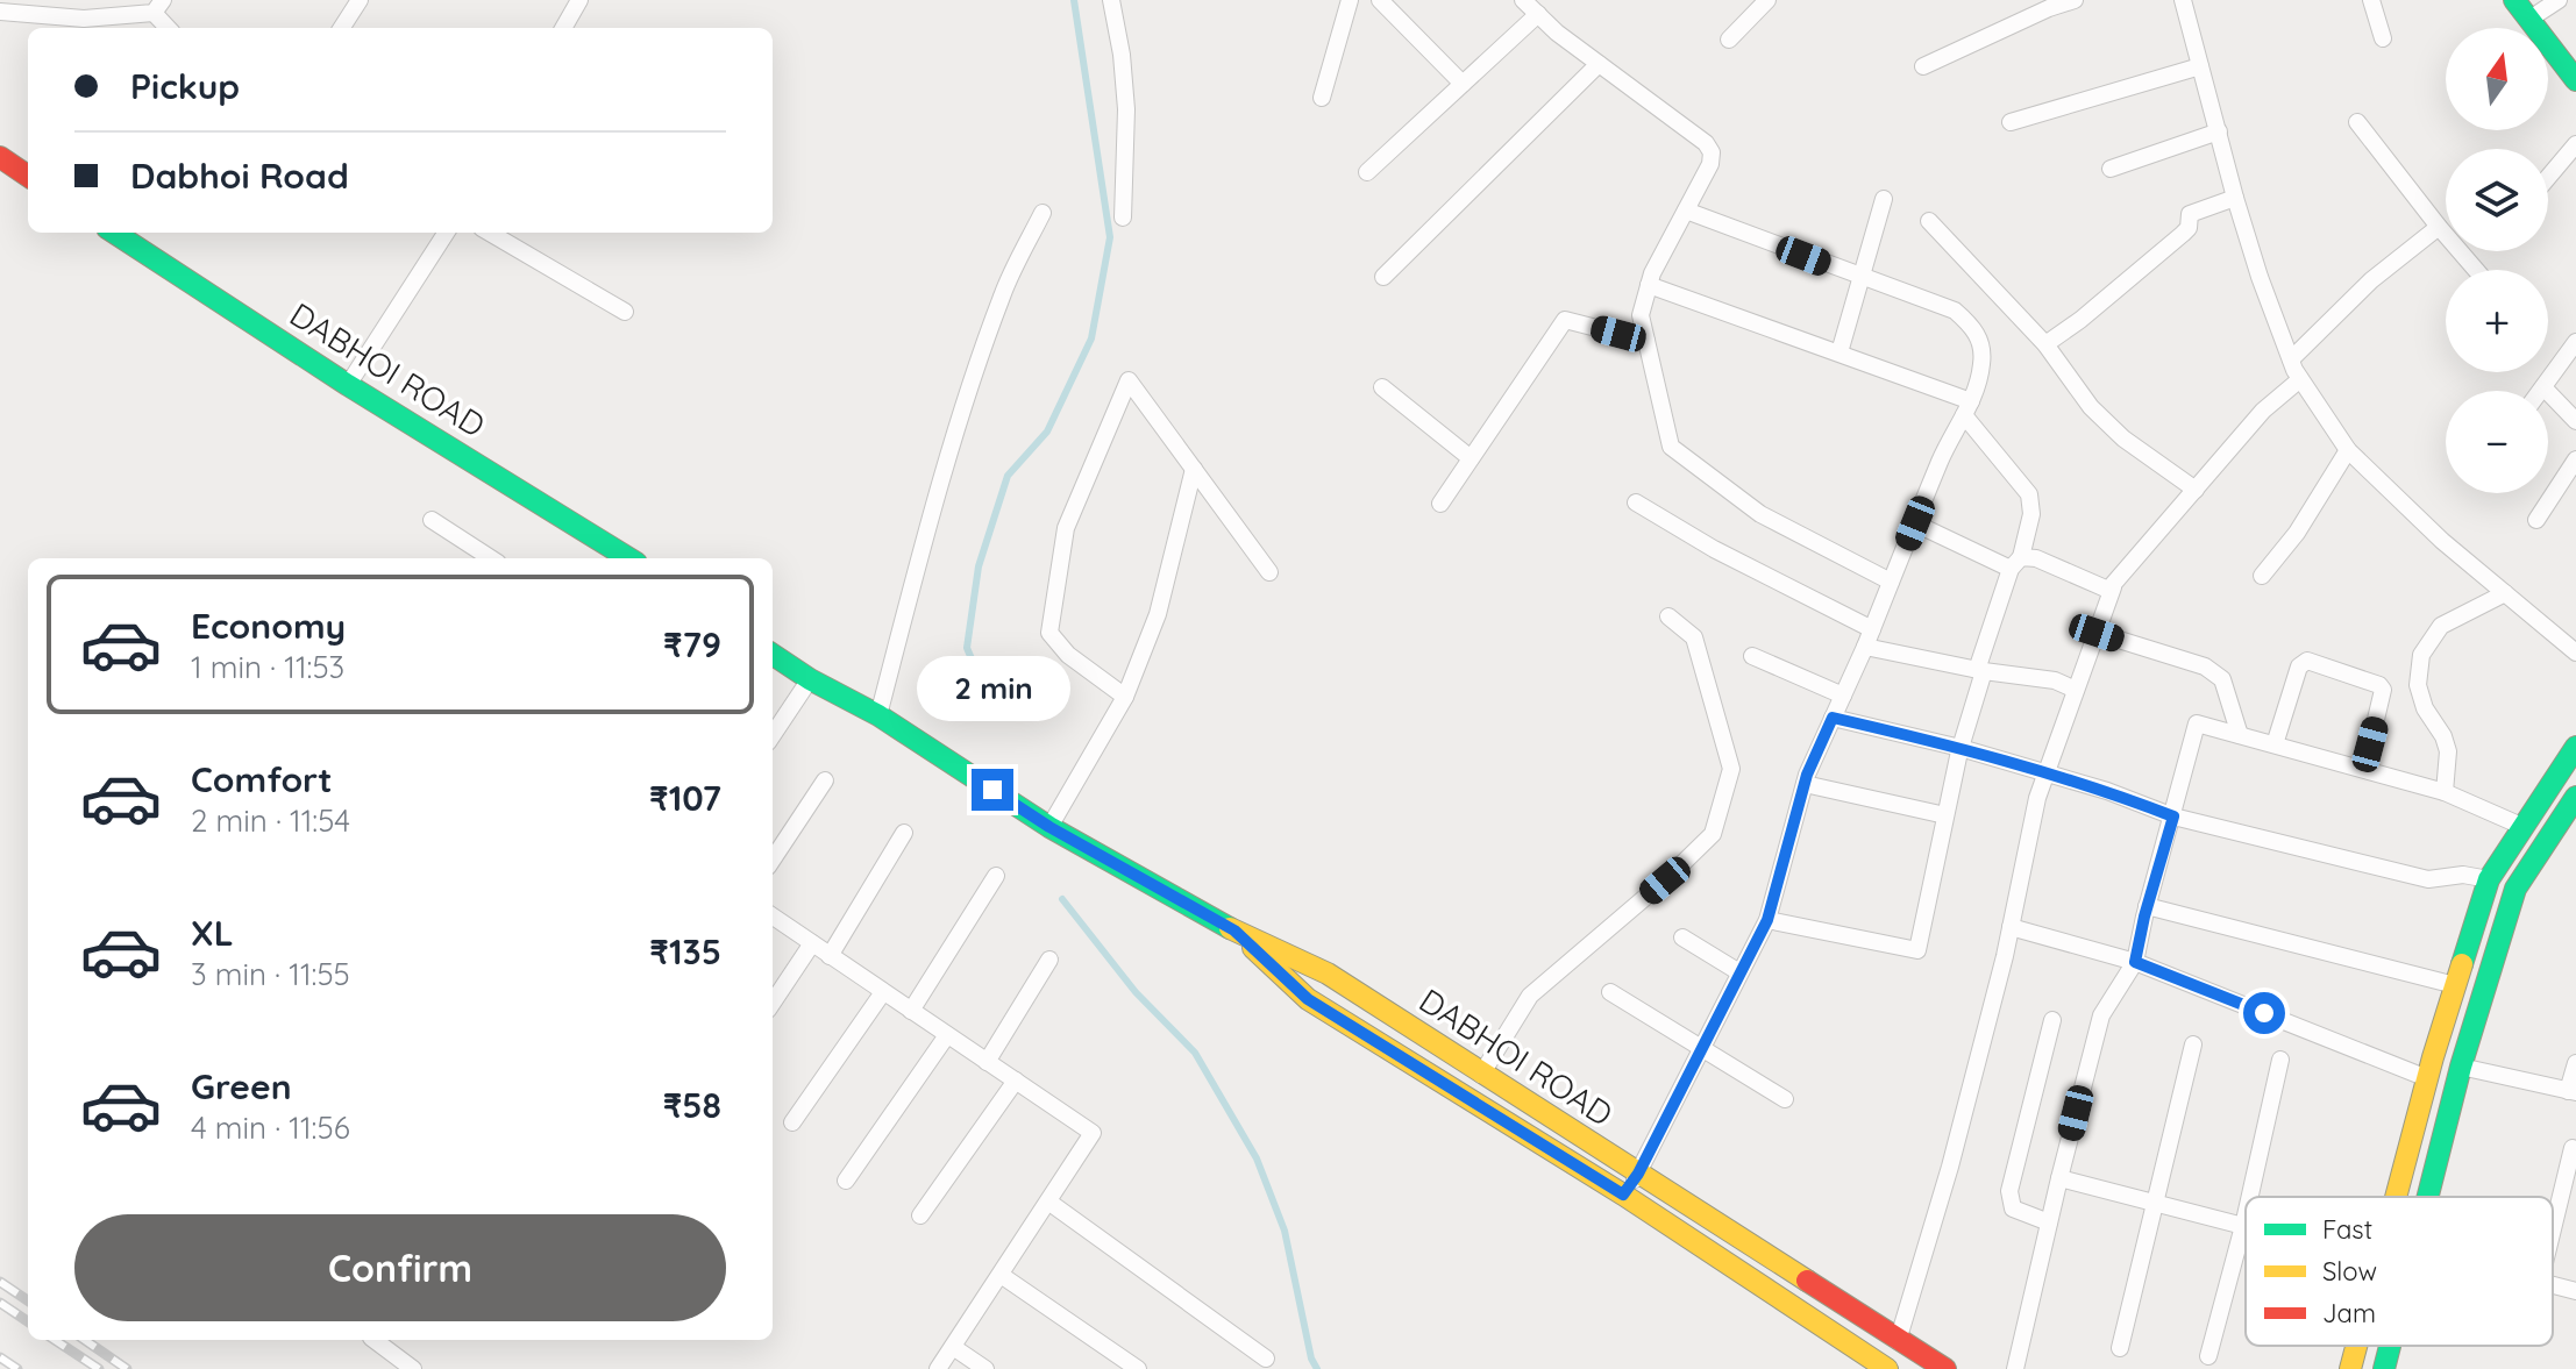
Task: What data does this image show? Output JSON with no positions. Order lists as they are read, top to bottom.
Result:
{
  "streets": {
    "main road": ["DABHOI ROAD"]
  },
  "legend": ["Fast", "Slow", "Jam"],
  "north": "top",
  "page": {
    "map_buttons": ["+", "−"],
    "banner": ["Pickup", "Dabhoi Road"],
    "list": [
      {
        "name": "Economy",
        "note": "1 min · 11:53",
        "value": "₹79"
      },
      {
        "name": "Comfort",
        "note": "2 min · 11:54",
        "value": "₹107"
      },
      {
        "name": "XL",
        "note": "3 min · 11:55",
        "value": "₹135"
      },
      {
        "name": "Green",
        "note": "4 min · 11:56",
        "value": "₹58"
      }
    ],
    "bubble": "2 min",
    "buttons": "Confirm"
  }
}
